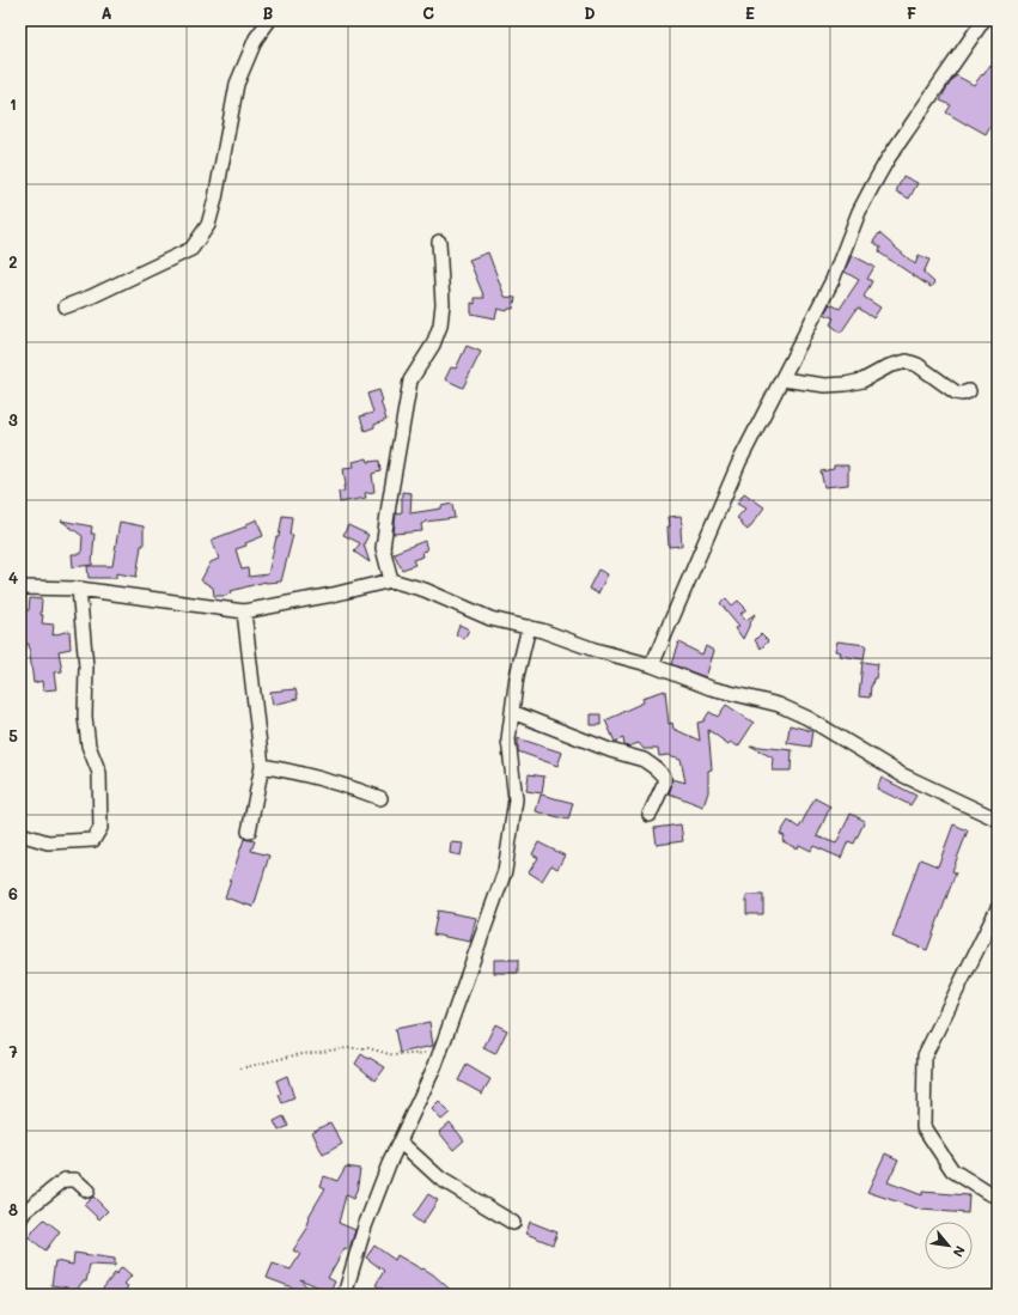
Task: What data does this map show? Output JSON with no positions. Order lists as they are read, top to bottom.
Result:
{
  "north": "bottom right",
  "grid": {
    "columns": [
      "A",
      "B",
      "C",
      "D",
      "E",
      "F"
    ],
    "rows": [
      "1",
      "2",
      "3",
      "4",
      "5",
      "6",
      "7",
      "8"
    ]
  }
}
